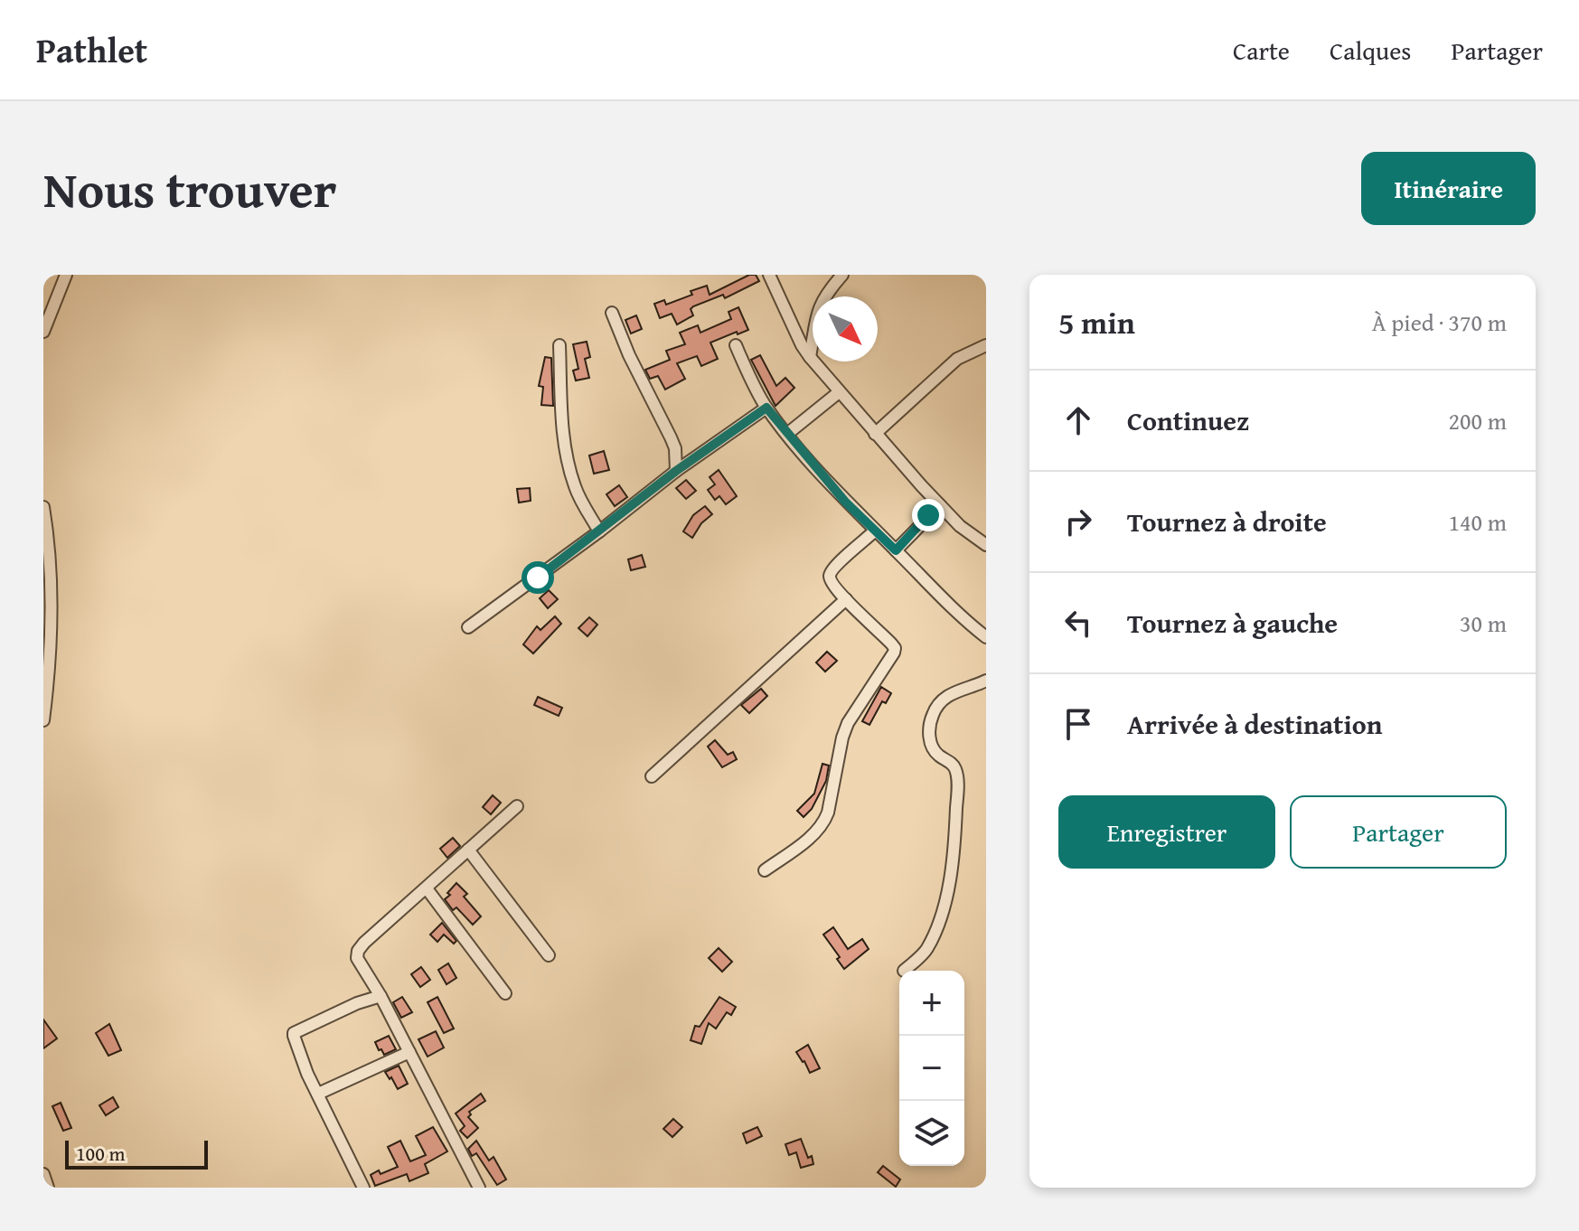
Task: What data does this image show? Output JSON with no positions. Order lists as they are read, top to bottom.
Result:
{
  "scale_bar": "100 m",
  "north": "bottom right",
  "page": {
    "header": "Pathlet",
    "nav": ["Carte", "Calques", "Partager"],
    "title": "Nous trouver",
    "buttons": [
      "Itinéraire",
      ["Enregistrer", "Partager"]
    ],
    "heading": ["5 min", "À pied · 370 m"],
    "list": [
      ["Continuez", "200 m"],
      ["Tournez à droite", "140 m"],
      ["Tournez à gauche", "30 m"],
      "Arrivée à destination"
    ],
    "map_buttons": ["+", "−"],
    "scale": "100 m"
  }
}
